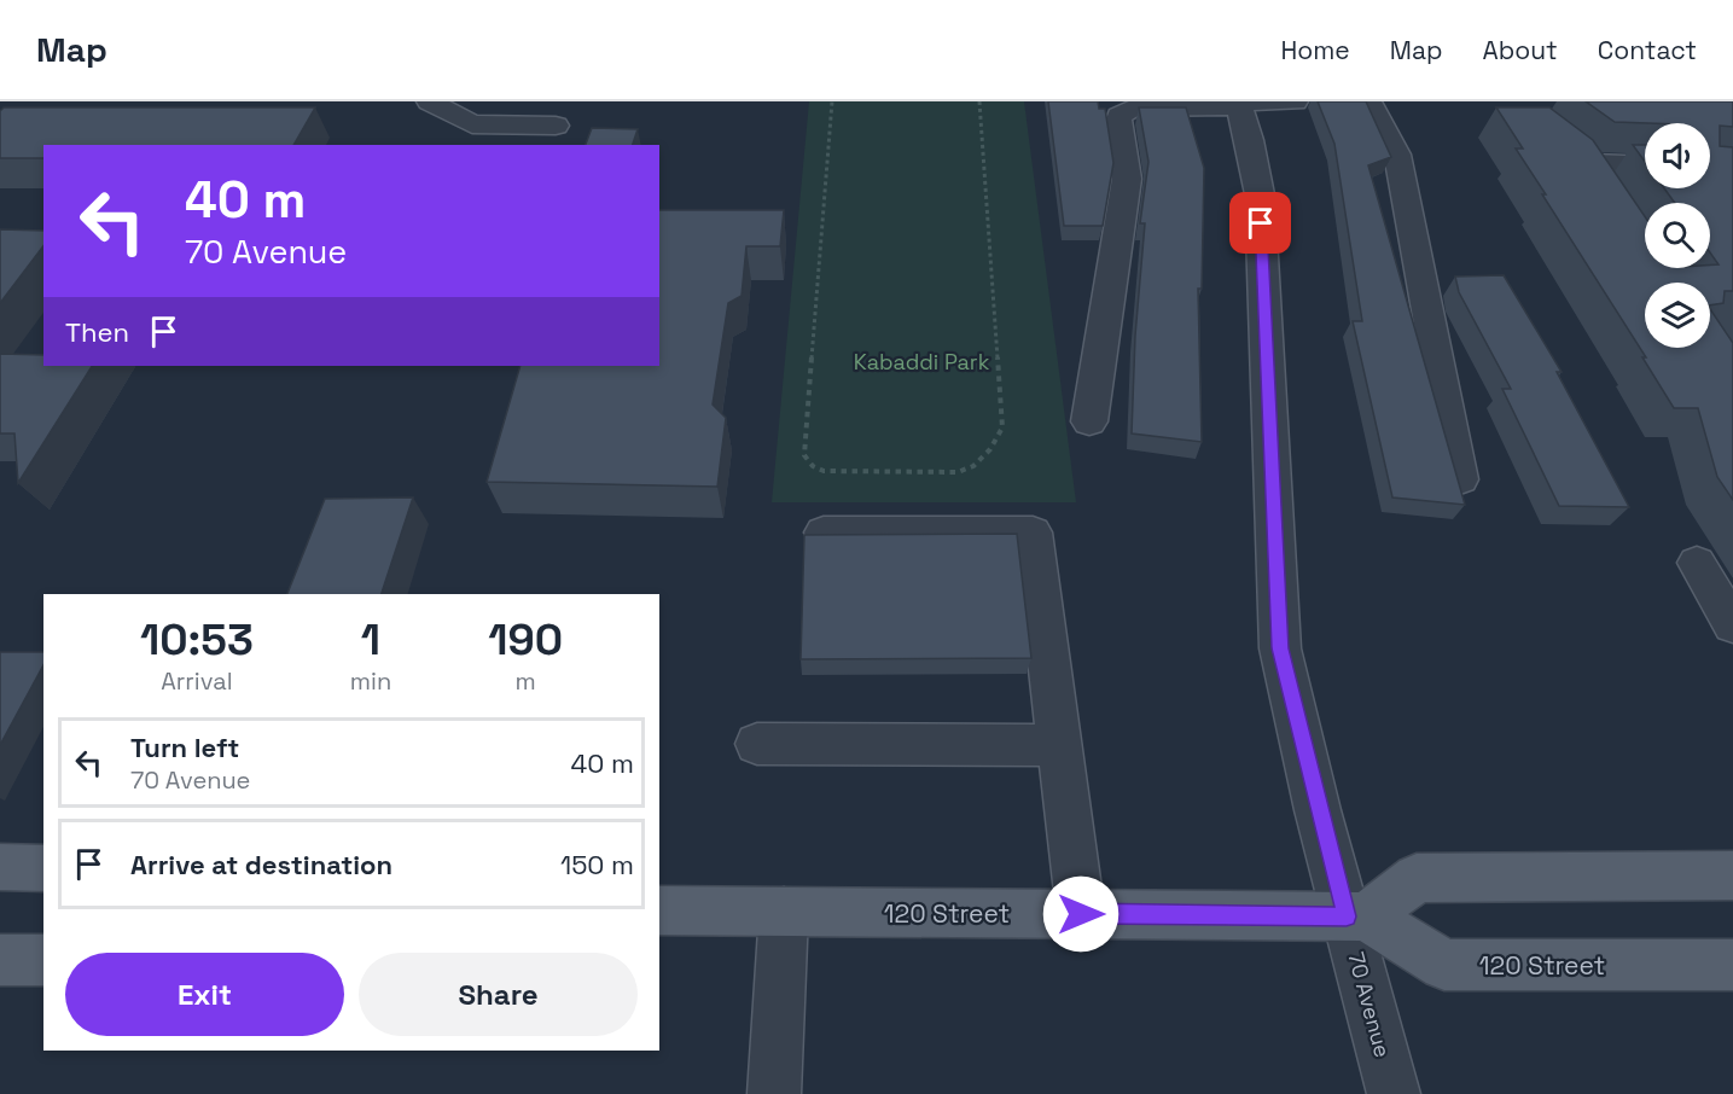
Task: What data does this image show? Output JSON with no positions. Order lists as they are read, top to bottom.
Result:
{
  "streets": {
    "main road": ["120 Street"],
    "street": ["70 Avenue"]
  },
  "crossings": [
    ["120 Street", "70 Avenue"]
  ],
  "parks": ["Kabaddi Park"],
  "page": {
    "header": "Map",
    "nav": [
      "Home",
      "Map",
      "About",
      "Contact"
    ],
    "turn": ["40 m", "70 Avenue"],
    "then": "Then",
    "eta": [
      "10:53",
      "Arrival",
      "1",
      "min",
      "190",
      "m"
    ],
    "list": [
      {
        "name": "Turn left",
        "note": "70 Avenue",
        "value": "40 m"
      },
      {
        "name": "Arrive at destination",
        "value": "150 m"
      }
    ],
    "buttons": ["Exit", "Share"]
  }
}
